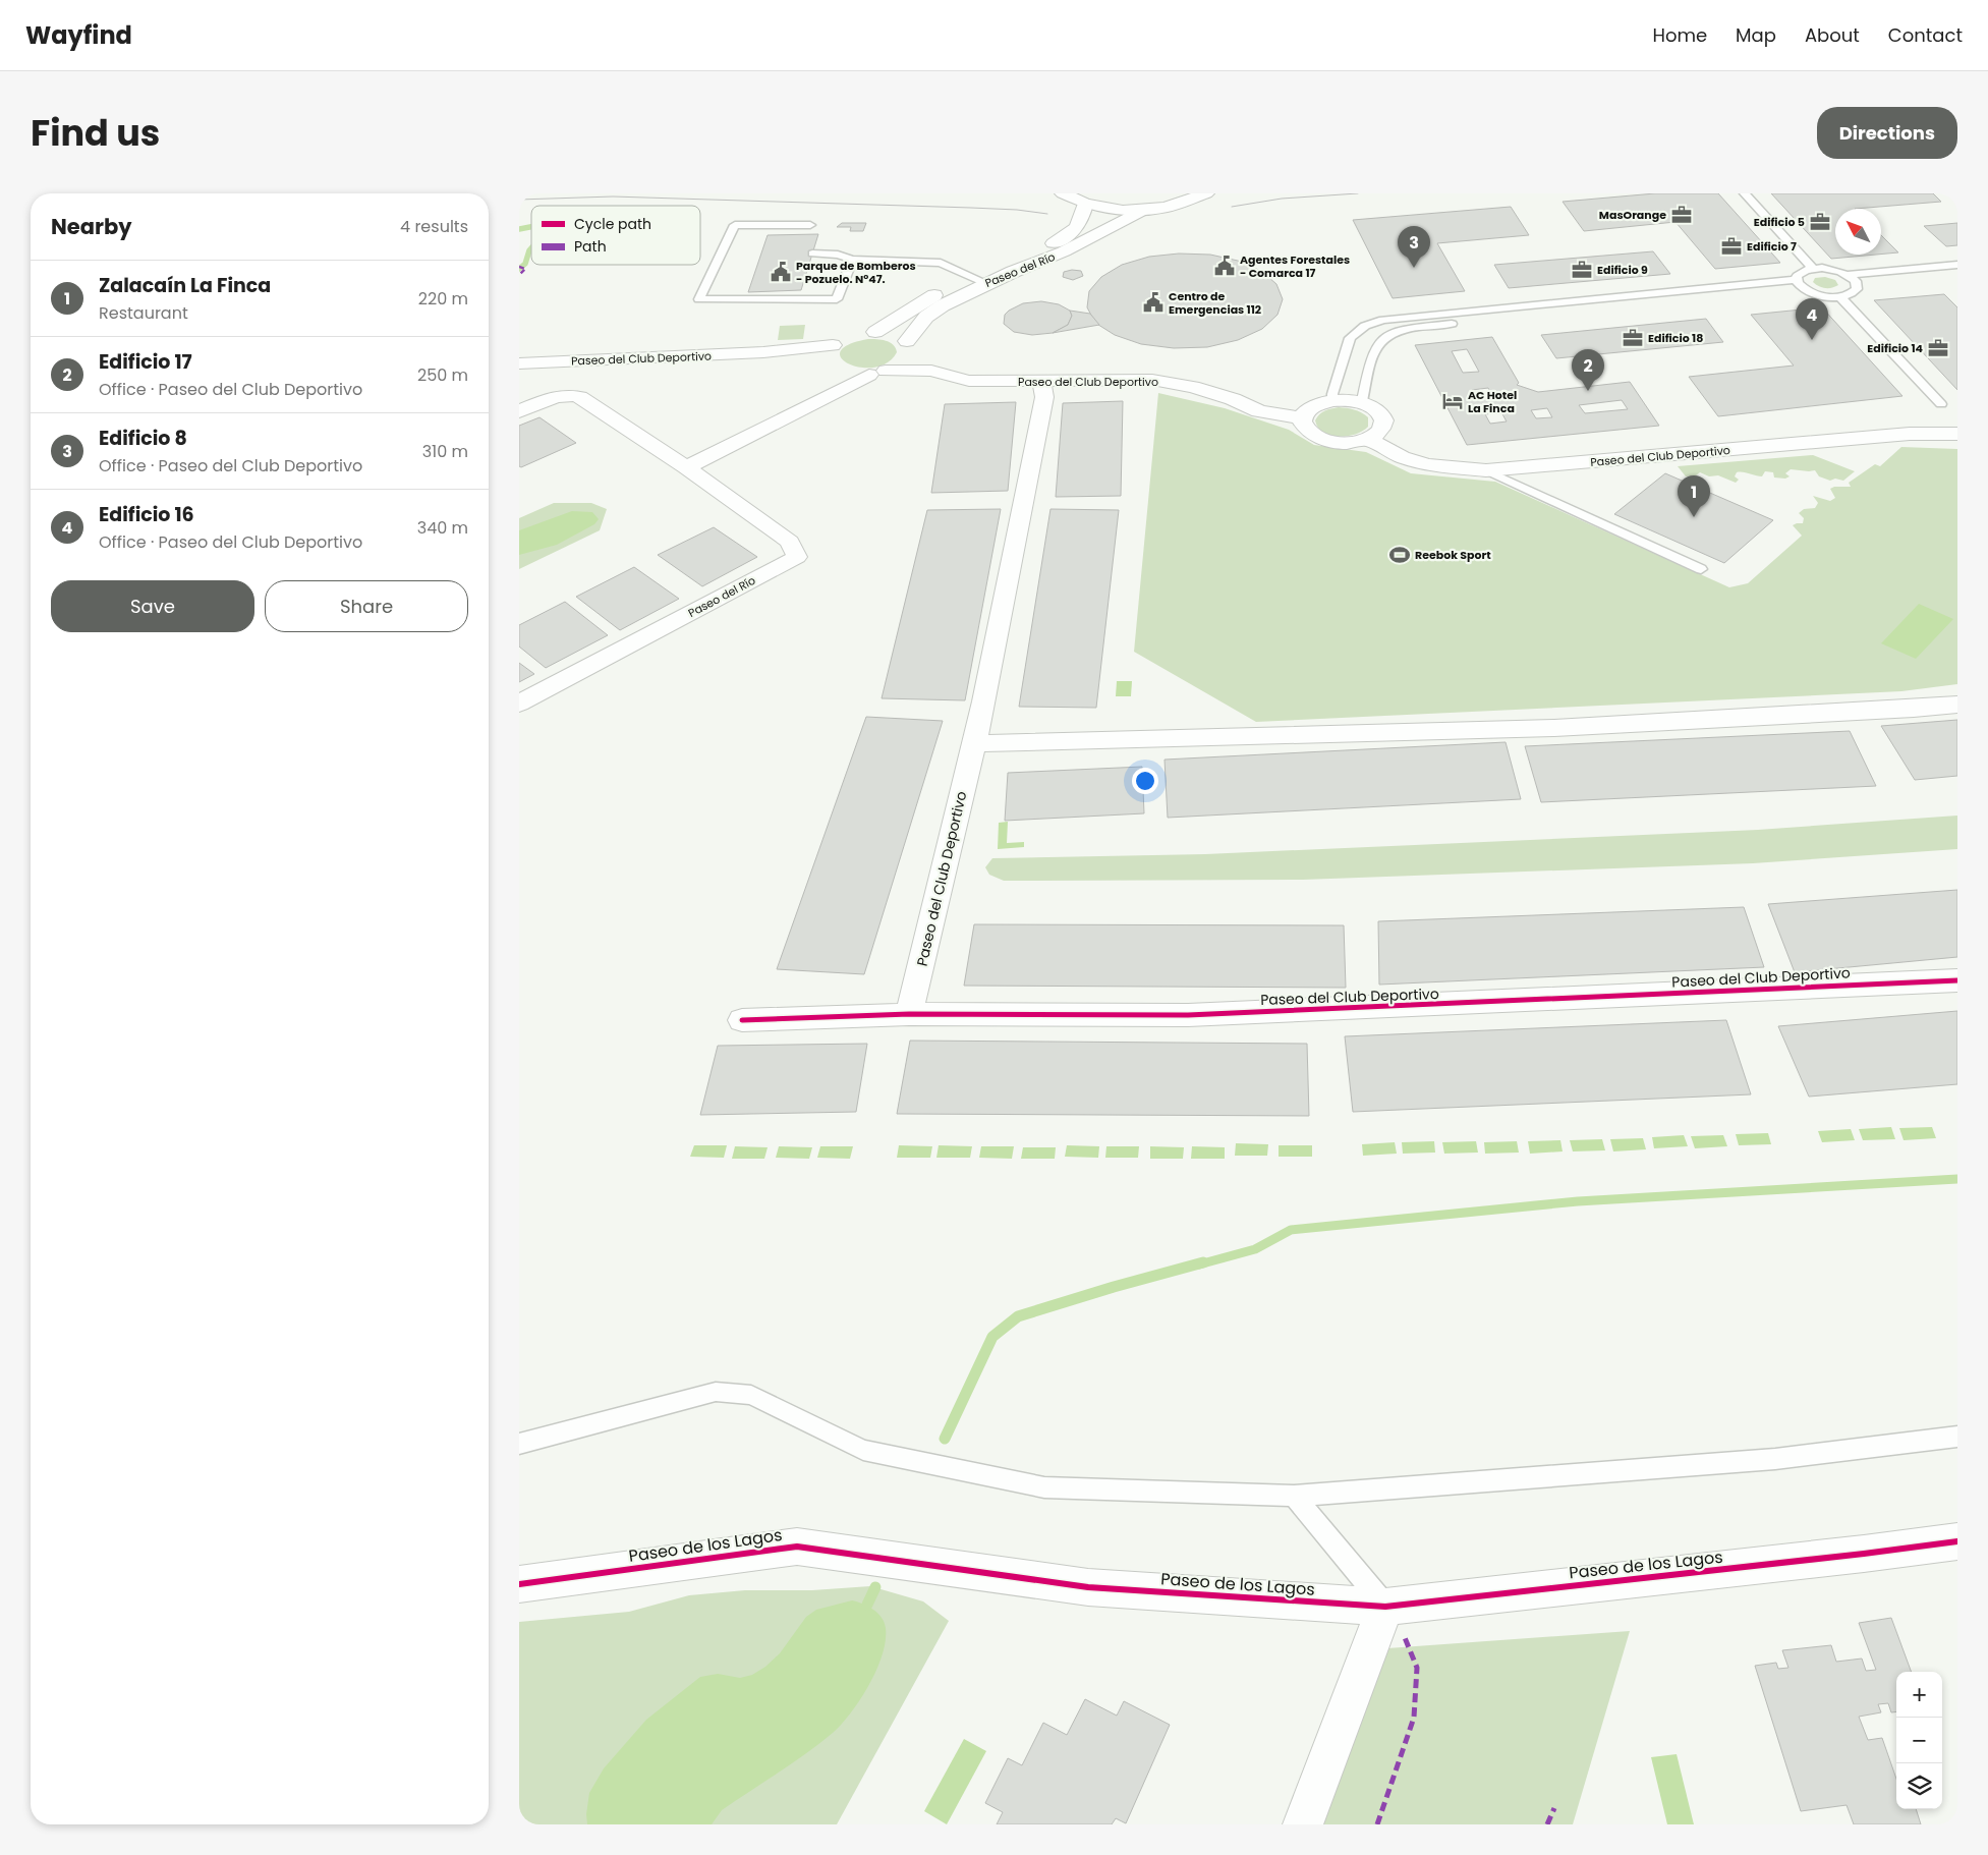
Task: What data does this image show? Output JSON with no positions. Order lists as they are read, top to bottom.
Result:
{
  "streets": {
    "main road": ["Paseo del Río", "Paseo del Club Deportivo", "Paseo de los Lagos"]
  },
  "crossings": [
    ["Paseo del Río", "Paseo del Club Deportivo"]
  ],
  "places": {
    "office": [
      "MasOrange",
      "Edificio 5",
      "Edificio 7",
      "Edificio 9",
      "Edificio 18",
      "Edificio 14"
    ],
    "public building": ["Agentes Forestales - Comarca 17", "Parque de Bomberos - Pozuelo. Nº47.", "Centro de Emergencias 112"],
    "hotel": ["AC Hotel La Finca"],
    "sports": ["Reebok Sport"]
  },
  "legend": ["Cycle path", "Path"],
  "north": "top left",
  "page": {
    "header": "Wayfind",
    "nav": [
      "Home",
      "Map",
      "About",
      "Contact"
    ],
    "title": "Find us",
    "buttons": [
      "Directions",
      ["Save", "Share"]
    ],
    "heading": ["Nearby", "4 results"],
    "pins": [
      "3",
      "4",
      "2",
      "1"
    ],
    "list": [
      {
        "mark": "1",
        "name": "Zalacaín La Finca",
        "note": "Restaurant",
        "value": "220 m"
      },
      {
        "mark": "2",
        "name": "Edificio 17",
        "note": "Office · Paseo del Club Deportivo",
        "value": "250 m"
      },
      {
        "mark": "3",
        "name": "Edificio 8",
        "note": "Office · Paseo del Club Deportivo",
        "value": "310 m"
      },
      {
        "mark": "4",
        "name": "Edificio 16",
        "note": "Office · Paseo del Club Deportivo",
        "value": "340 m"
      }
    ],
    "map_buttons": ["+", "−"]
  }
}
